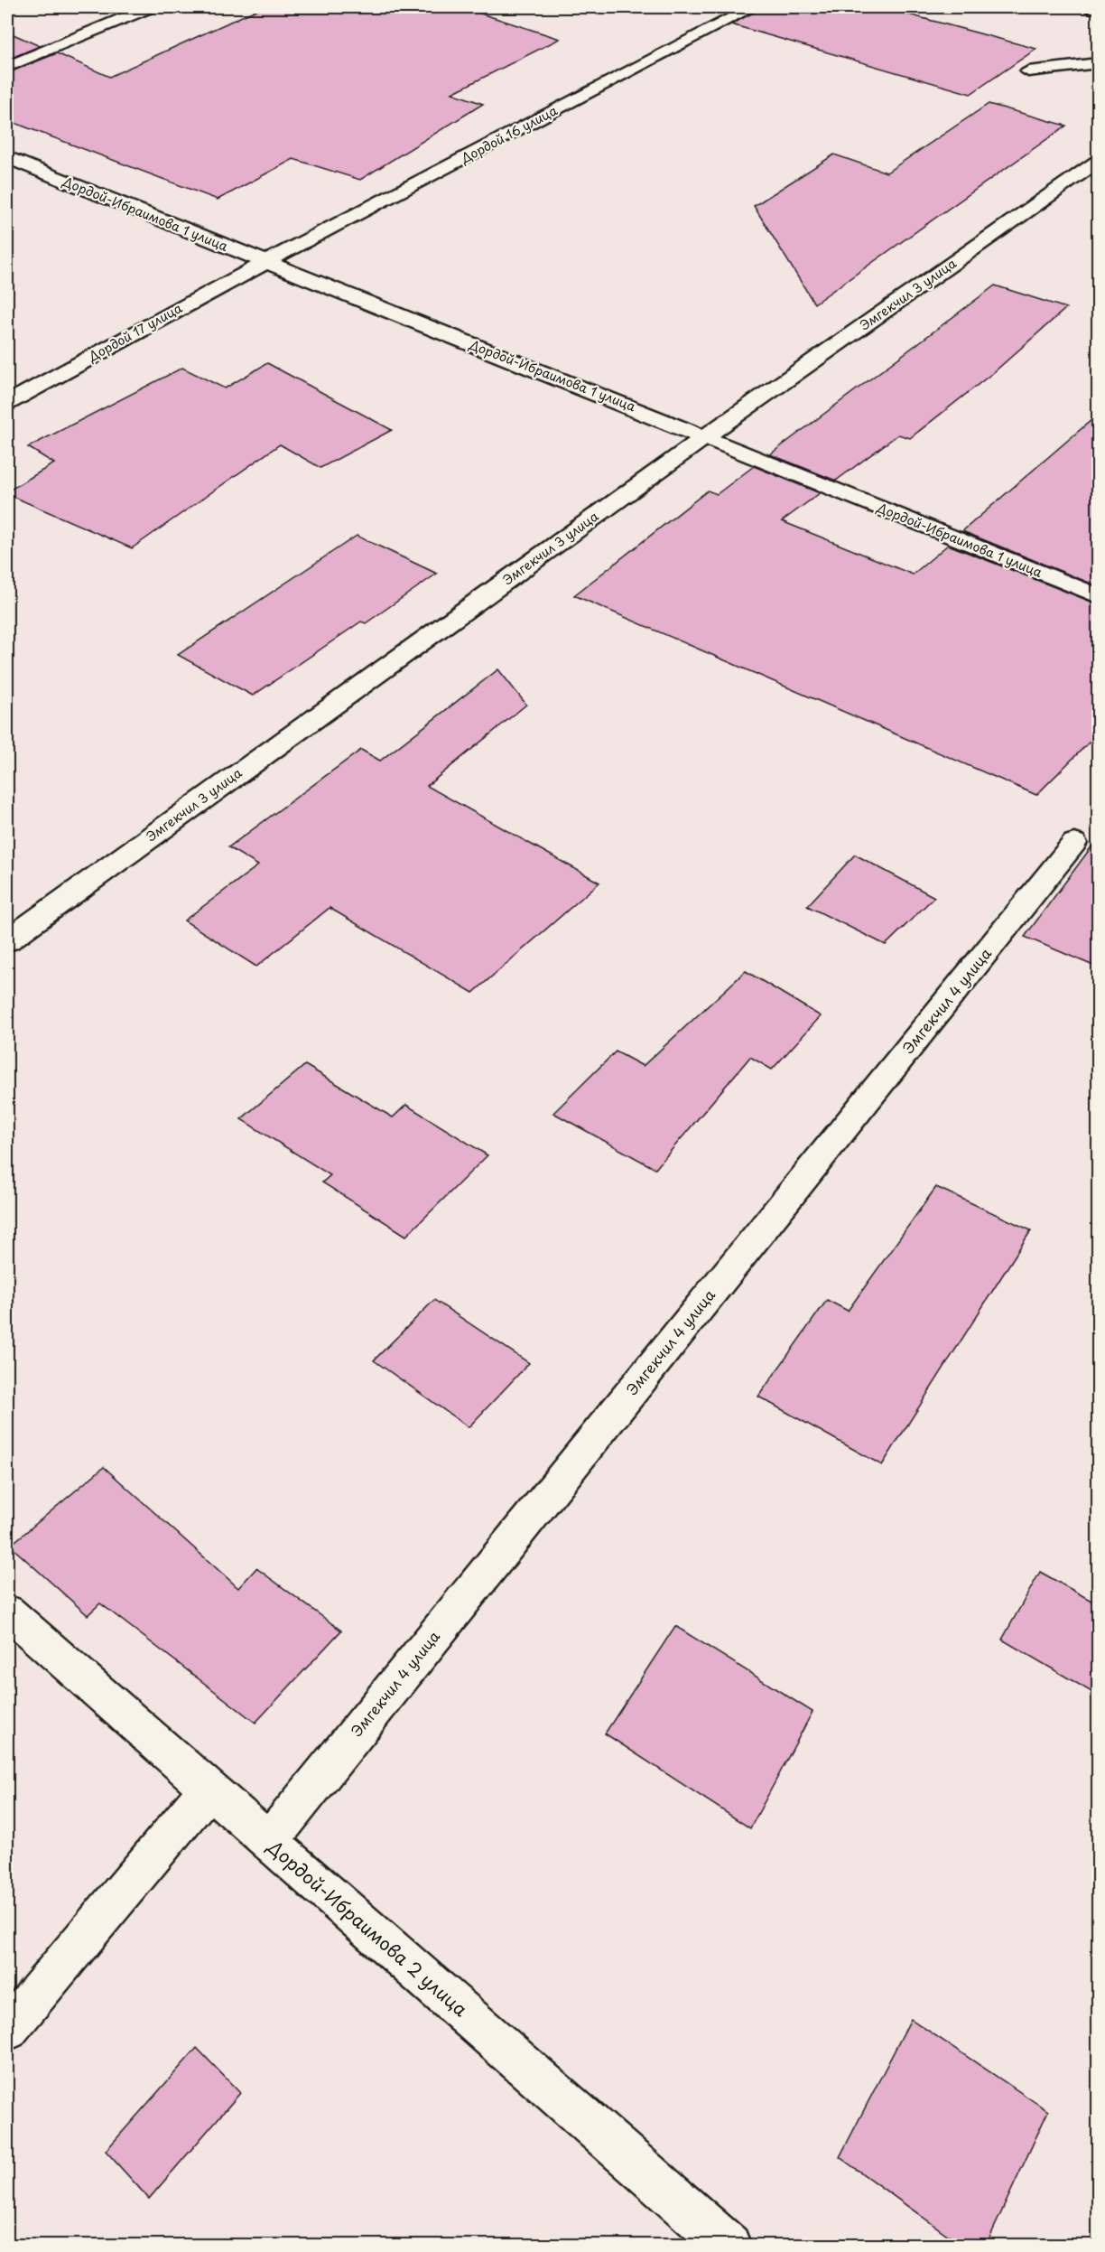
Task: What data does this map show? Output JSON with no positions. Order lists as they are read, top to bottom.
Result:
{
  "streets": {
    "street": [
      "Дордой 16 улица",
      "Дордой-Ибраимова 1 улица",
      "Эмгекчил 3 улица",
      "Дордой 17 улица",
      "Эмгекчил 4 улица",
      "Дордой-Ибраимова 2 улица"
    ]
  },
  "crossings": [
    ["Дордой 16 улица", "Дордой-Ибраимова 1 улица"],
    ["Дордой 16 улица", "Дордой 17 улица"],
    ["Дордой-Ибраимова 1 улица", "Эмгекчил 3 улица"],
    ["Дордой-Ибраимова 1 улица", "Дордой 17 улица"],
    ["Эмгекчил 4 улица", "Дордой-Ибраимова 2 улица"]
  ]
}
